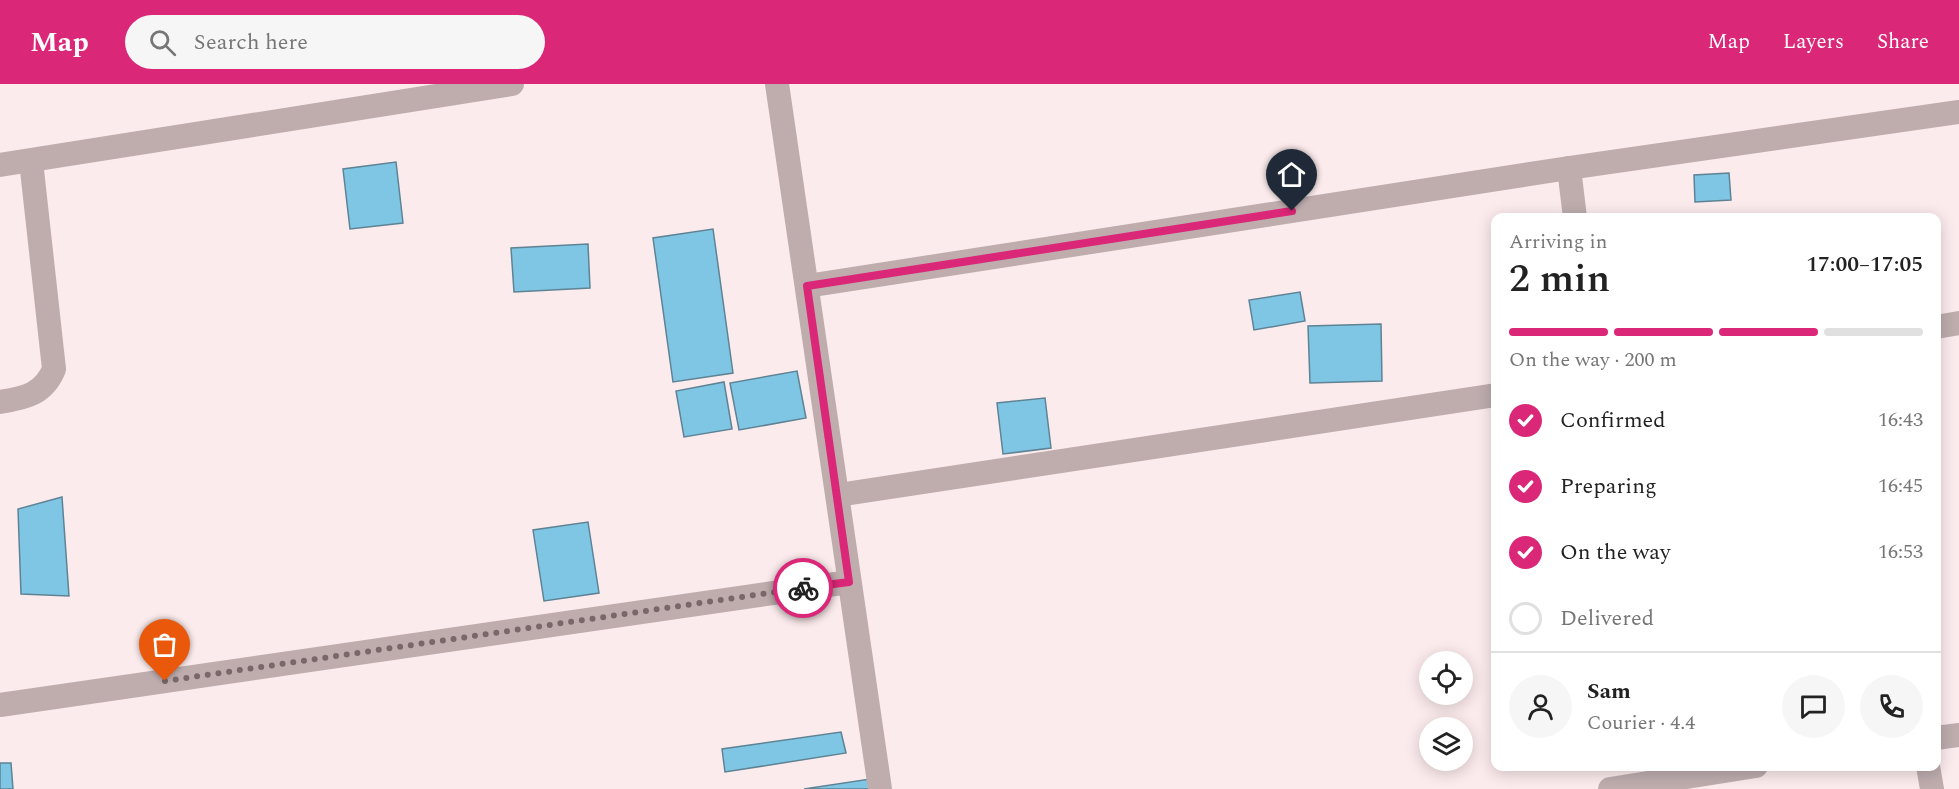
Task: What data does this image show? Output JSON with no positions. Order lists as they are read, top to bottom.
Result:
{
  "page": {
    "header": "Map",
    "search": "Search here",
    "nav": ["Map", "Layers", "Share"],
    "heading": ["2 min", "Arriving in", "17:00–17:05"],
    "panel": ["Sam", "Courier · 4.4"],
    "bar": "On the way · 200 m",
    "list": [
      ["Confirmed", "16:43"],
      ["Preparing", "16:45"],
      ["On the way", "16:53"],
      "Delivered"
    ]
  }
}
